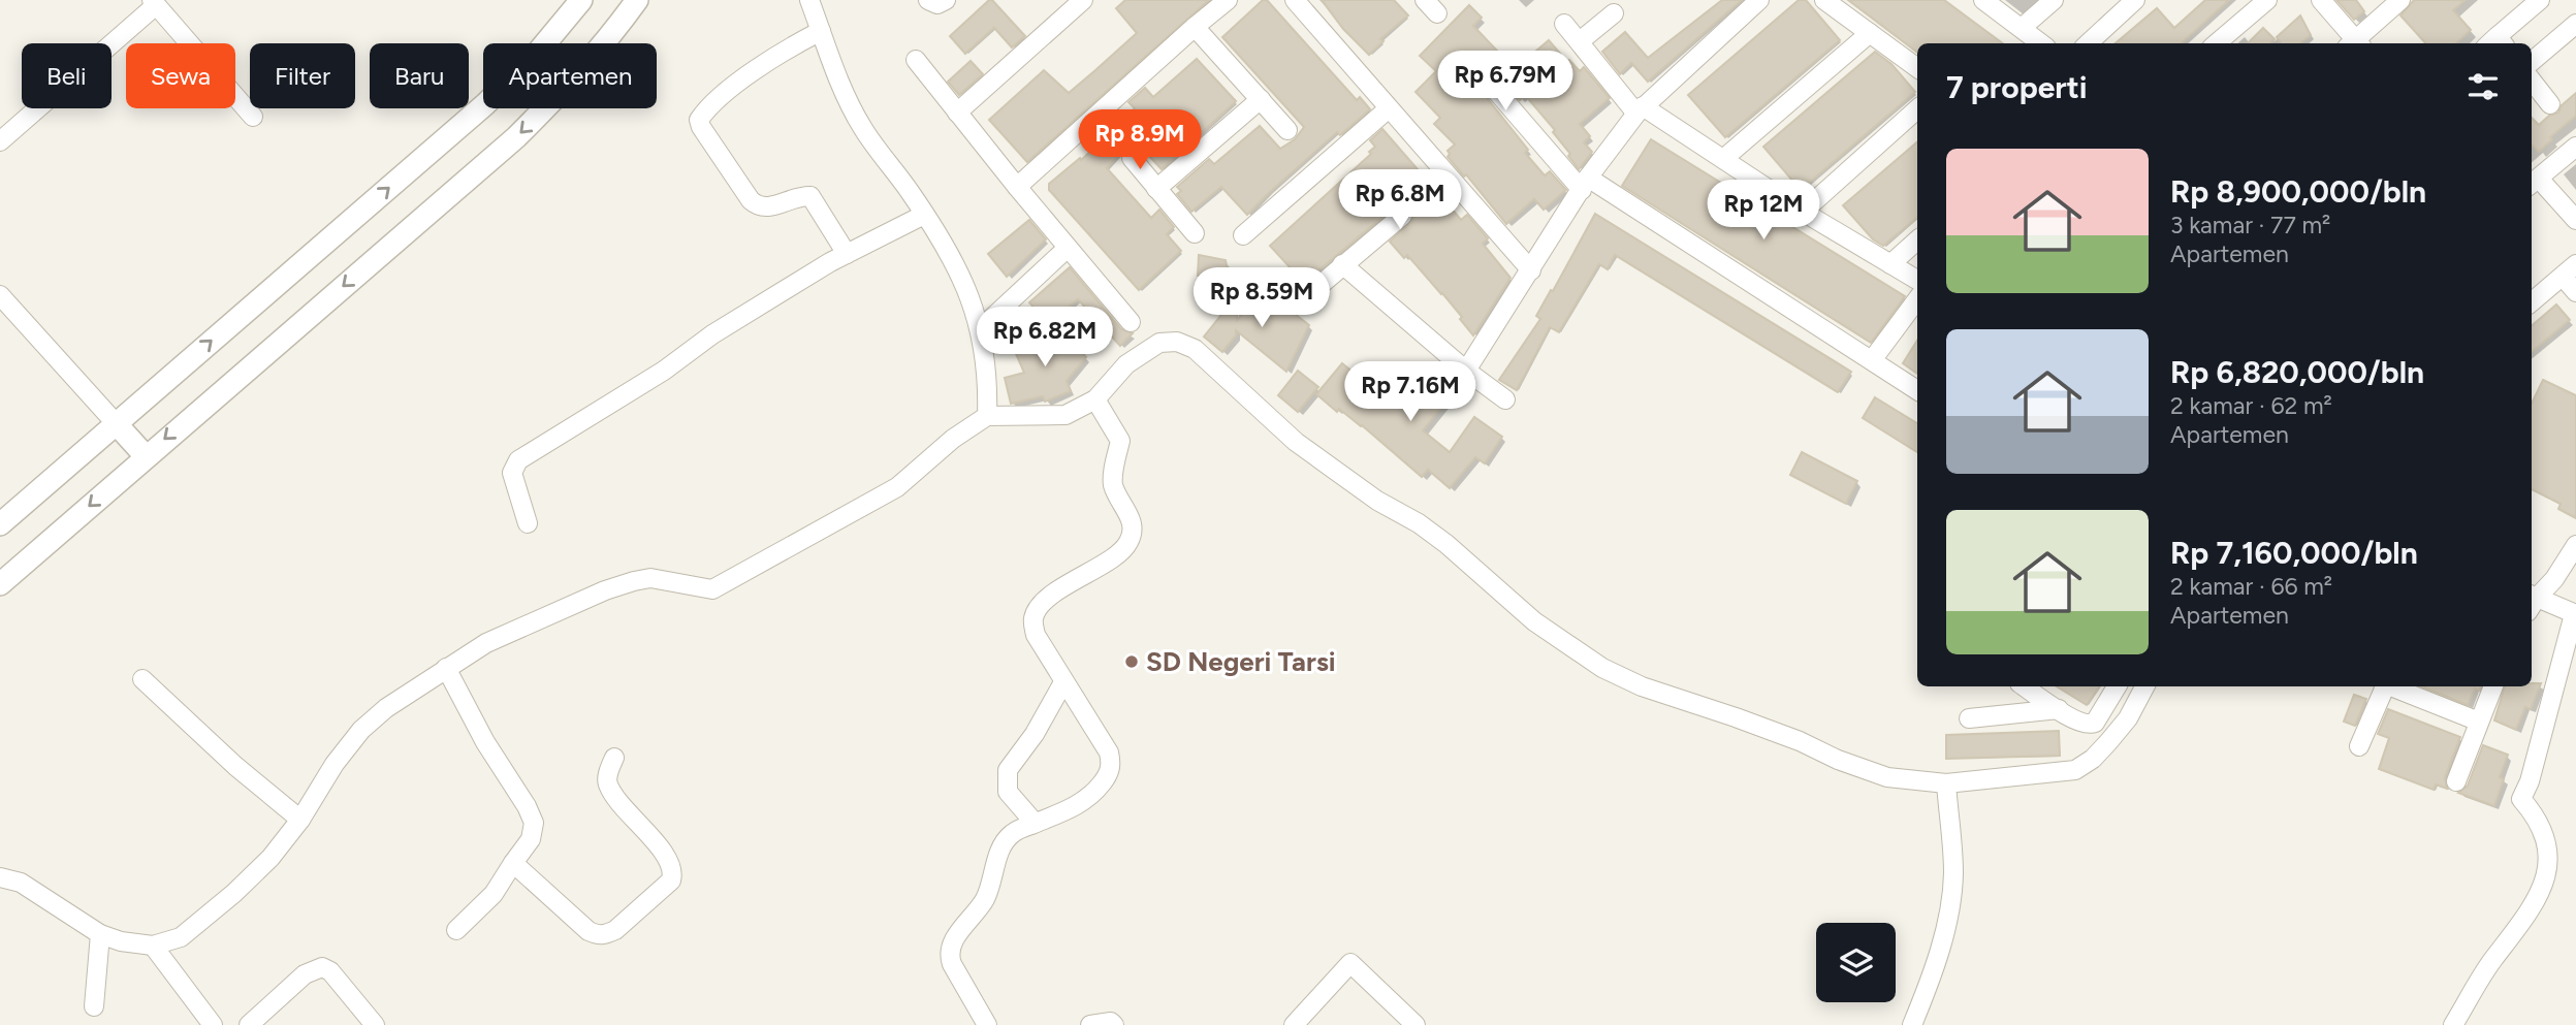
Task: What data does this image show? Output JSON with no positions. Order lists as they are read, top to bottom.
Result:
{
  "places": ["SD Negeri Tarsi"],
  "page": {
    "chip": [
      "Beli",
      "Sewa",
      "Filter",
      "Baru",
      "Apartemen"
    ],
    "heading": "7 properti",
    "price": [
      "Rp 6.79M",
      "Rp 8.9M",
      "Rp 6.8M",
      "Rp 12M",
      "Rp 8.59M",
      "Rp 6.82M",
      "Rp 7.16M"
    ],
    "list": [
      {
        "name": "Rp 8,900,000/bln",
        "note": "3 kamar · 77 m² · Apartemen"
      },
      {
        "name": "Rp 6,820,000/bln",
        "note": "2 kamar · 62 m² · Apartemen"
      },
      {
        "name": "Rp 7,160,000/bln",
        "note": "2 kamar · 66 m² · Apartemen"
      }
    ]
  }
}
